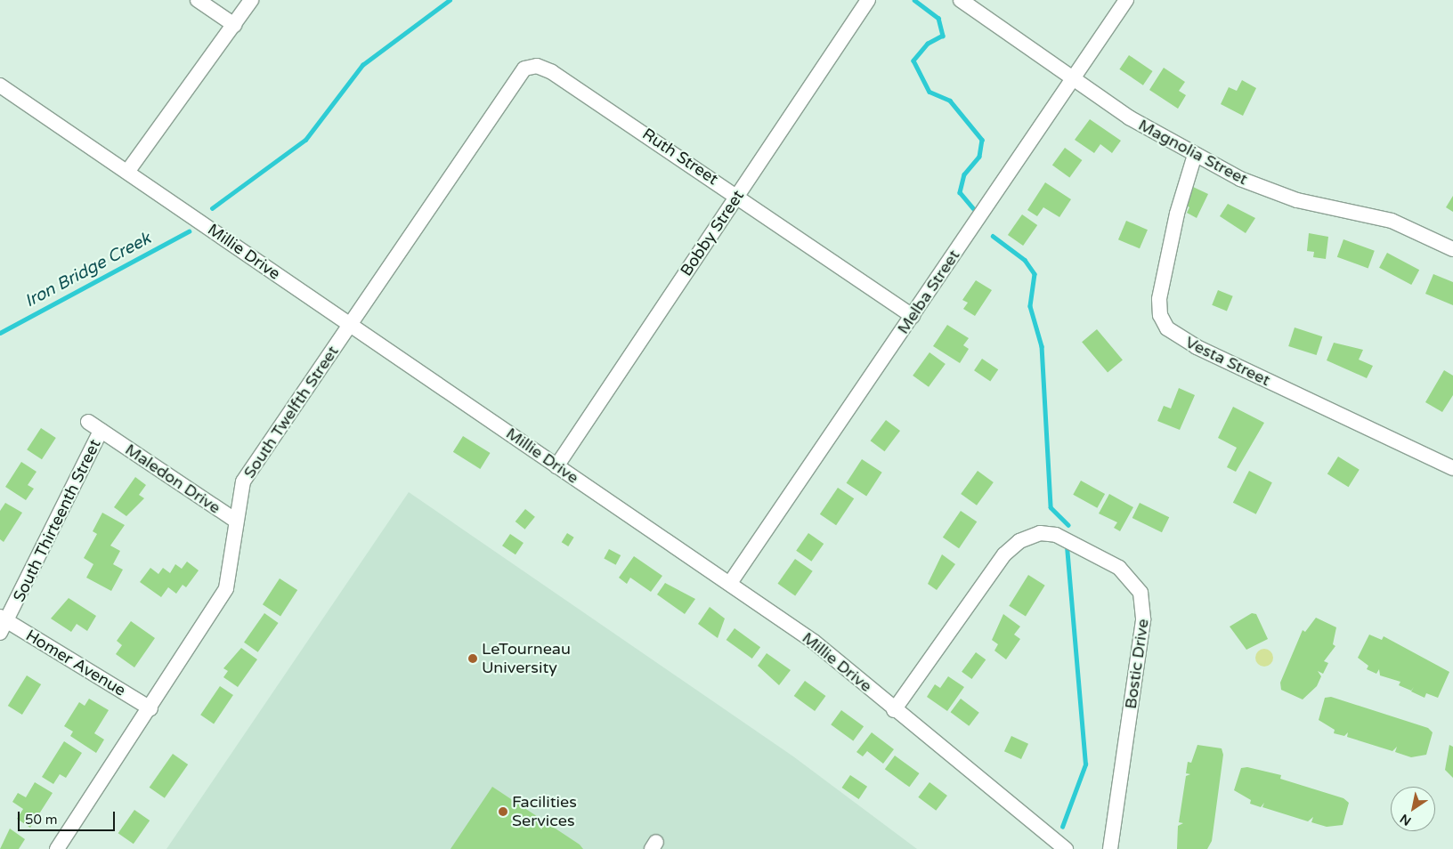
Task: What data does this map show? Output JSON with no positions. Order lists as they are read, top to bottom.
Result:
{
  "streets": {
    "street": [
      "Magnolia Street",
      "Ruth Street",
      "Bobby Street",
      "Millie Drive",
      "Melba Street",
      "Vesta Street",
      "South Twelfth Street",
      "Maledon Drive",
      "South Thirteenth Street",
      "Homer Avenue",
      "Bostic Drive"
    ]
  },
  "crossings": [
    ["Magnolia Street", "Melba Street"],
    ["Magnolia Street", "Vesta Street"],
    ["Ruth Street", "Bobby Street"],
    ["Ruth Street", "Melba Street"],
    ["Ruth Street", "South Twelfth Street"],
    ["Bobby Street", "Millie Drive"],
    ["Millie Drive", "Melba Street"],
    ["Millie Drive", "South Twelfth Street"],
    ["Millie Drive", "Bostic Drive"],
    ["South Twelfth Street", "Maledon Drive"],
    ["South Twelfth Street", "Homer Avenue"],
    ["Maledon Drive", "South Thirteenth Street"],
    ["South Thirteenth Street", "Homer Avenue"]
  ],
  "water": ["Iron Bridge Creek"],
  "places": ["LeTourneau University", "Facilities Services"],
  "scale_bar": "50 m",
  "north": "bottom left"
}
